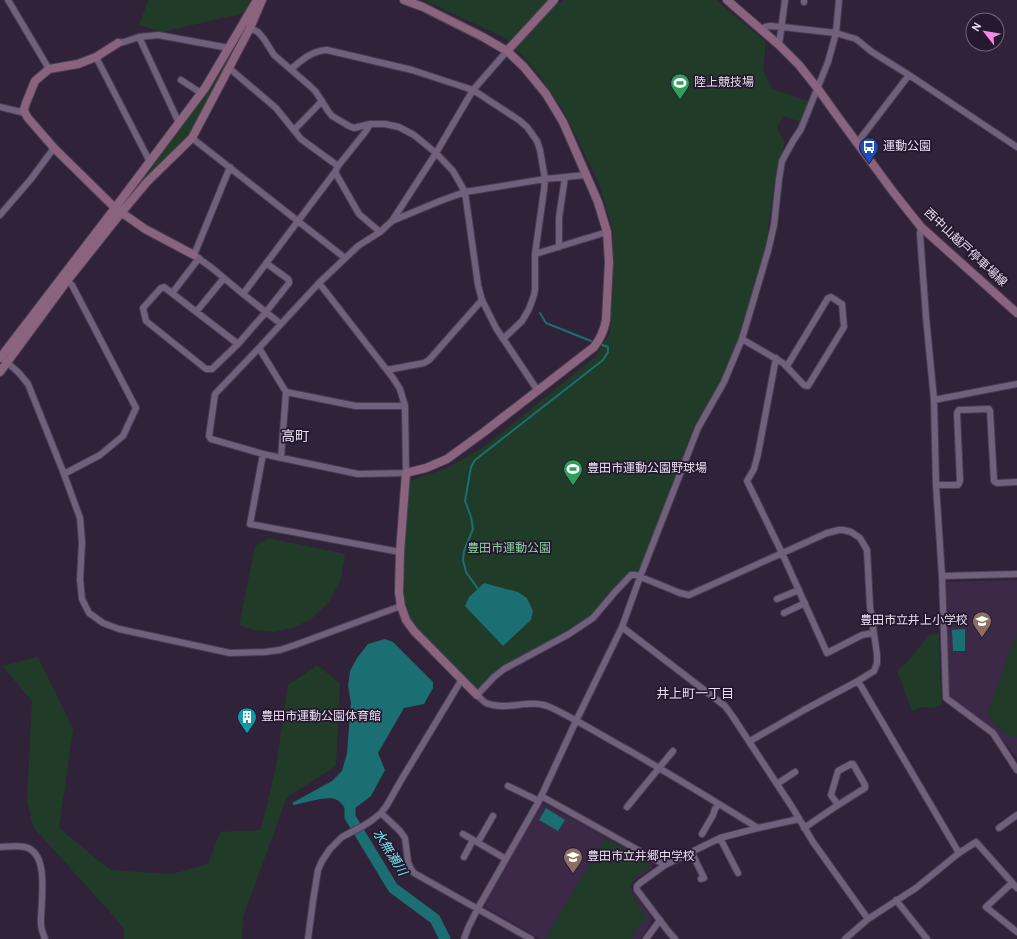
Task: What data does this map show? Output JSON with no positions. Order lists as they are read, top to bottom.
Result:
{
  "streets": {
    "street": ["西中山越戸停車場線"]
  },
  "districts": ["高町", "井上町一丁目"],
  "water": ["水無瀬川"],
  "parks": ["豊田市運動公園"],
  "places": {
    "sports": ["陸上競技場", "豊田市運動公園野球場"],
    "bus stop": ["運動公園"],
    "school or university": ["豊田市立井上小学校", "豊田市立井郷中学校"],
    "building": ["豊田市運動公園体育館"]
  },
  "north": "top left"
}
